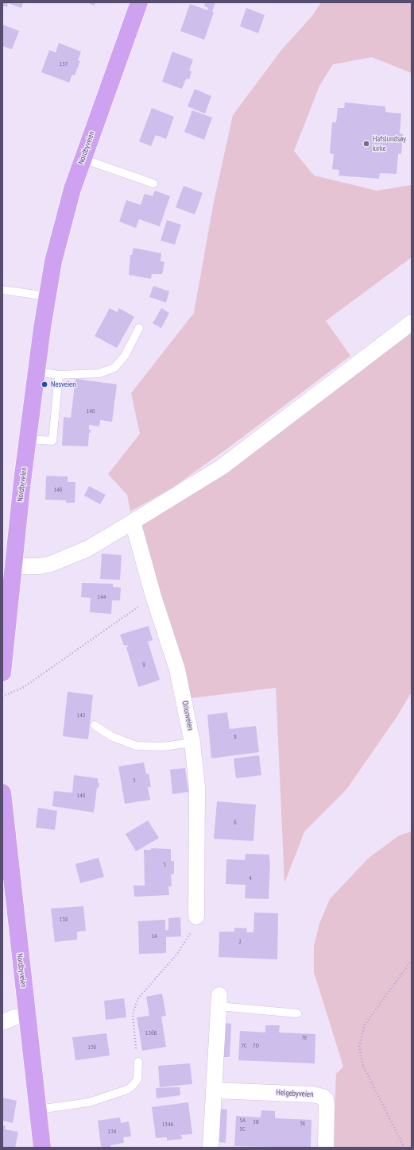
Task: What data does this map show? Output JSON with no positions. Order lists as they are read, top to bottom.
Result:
{
  "streets": {
    "main road": ["Nordbyveien"],
    "street": ["Orionveien", "Helgebyveien"]
  },
  "places": ["Hafslundsøy kirke", "Nesveien"],
  "house_numbers": [
    "157",
    "148",
    "146",
    "144",
    "9",
    "142",
    "8",
    "5",
    "140",
    "6",
    "3",
    "4",
    "138",
    "1A",
    "2",
    "136B",
    "7E",
    "7C",
    "7D",
    "136",
    "5A",
    "5B",
    "5E",
    "134A",
    "5C",
    "134"
  ]
}
